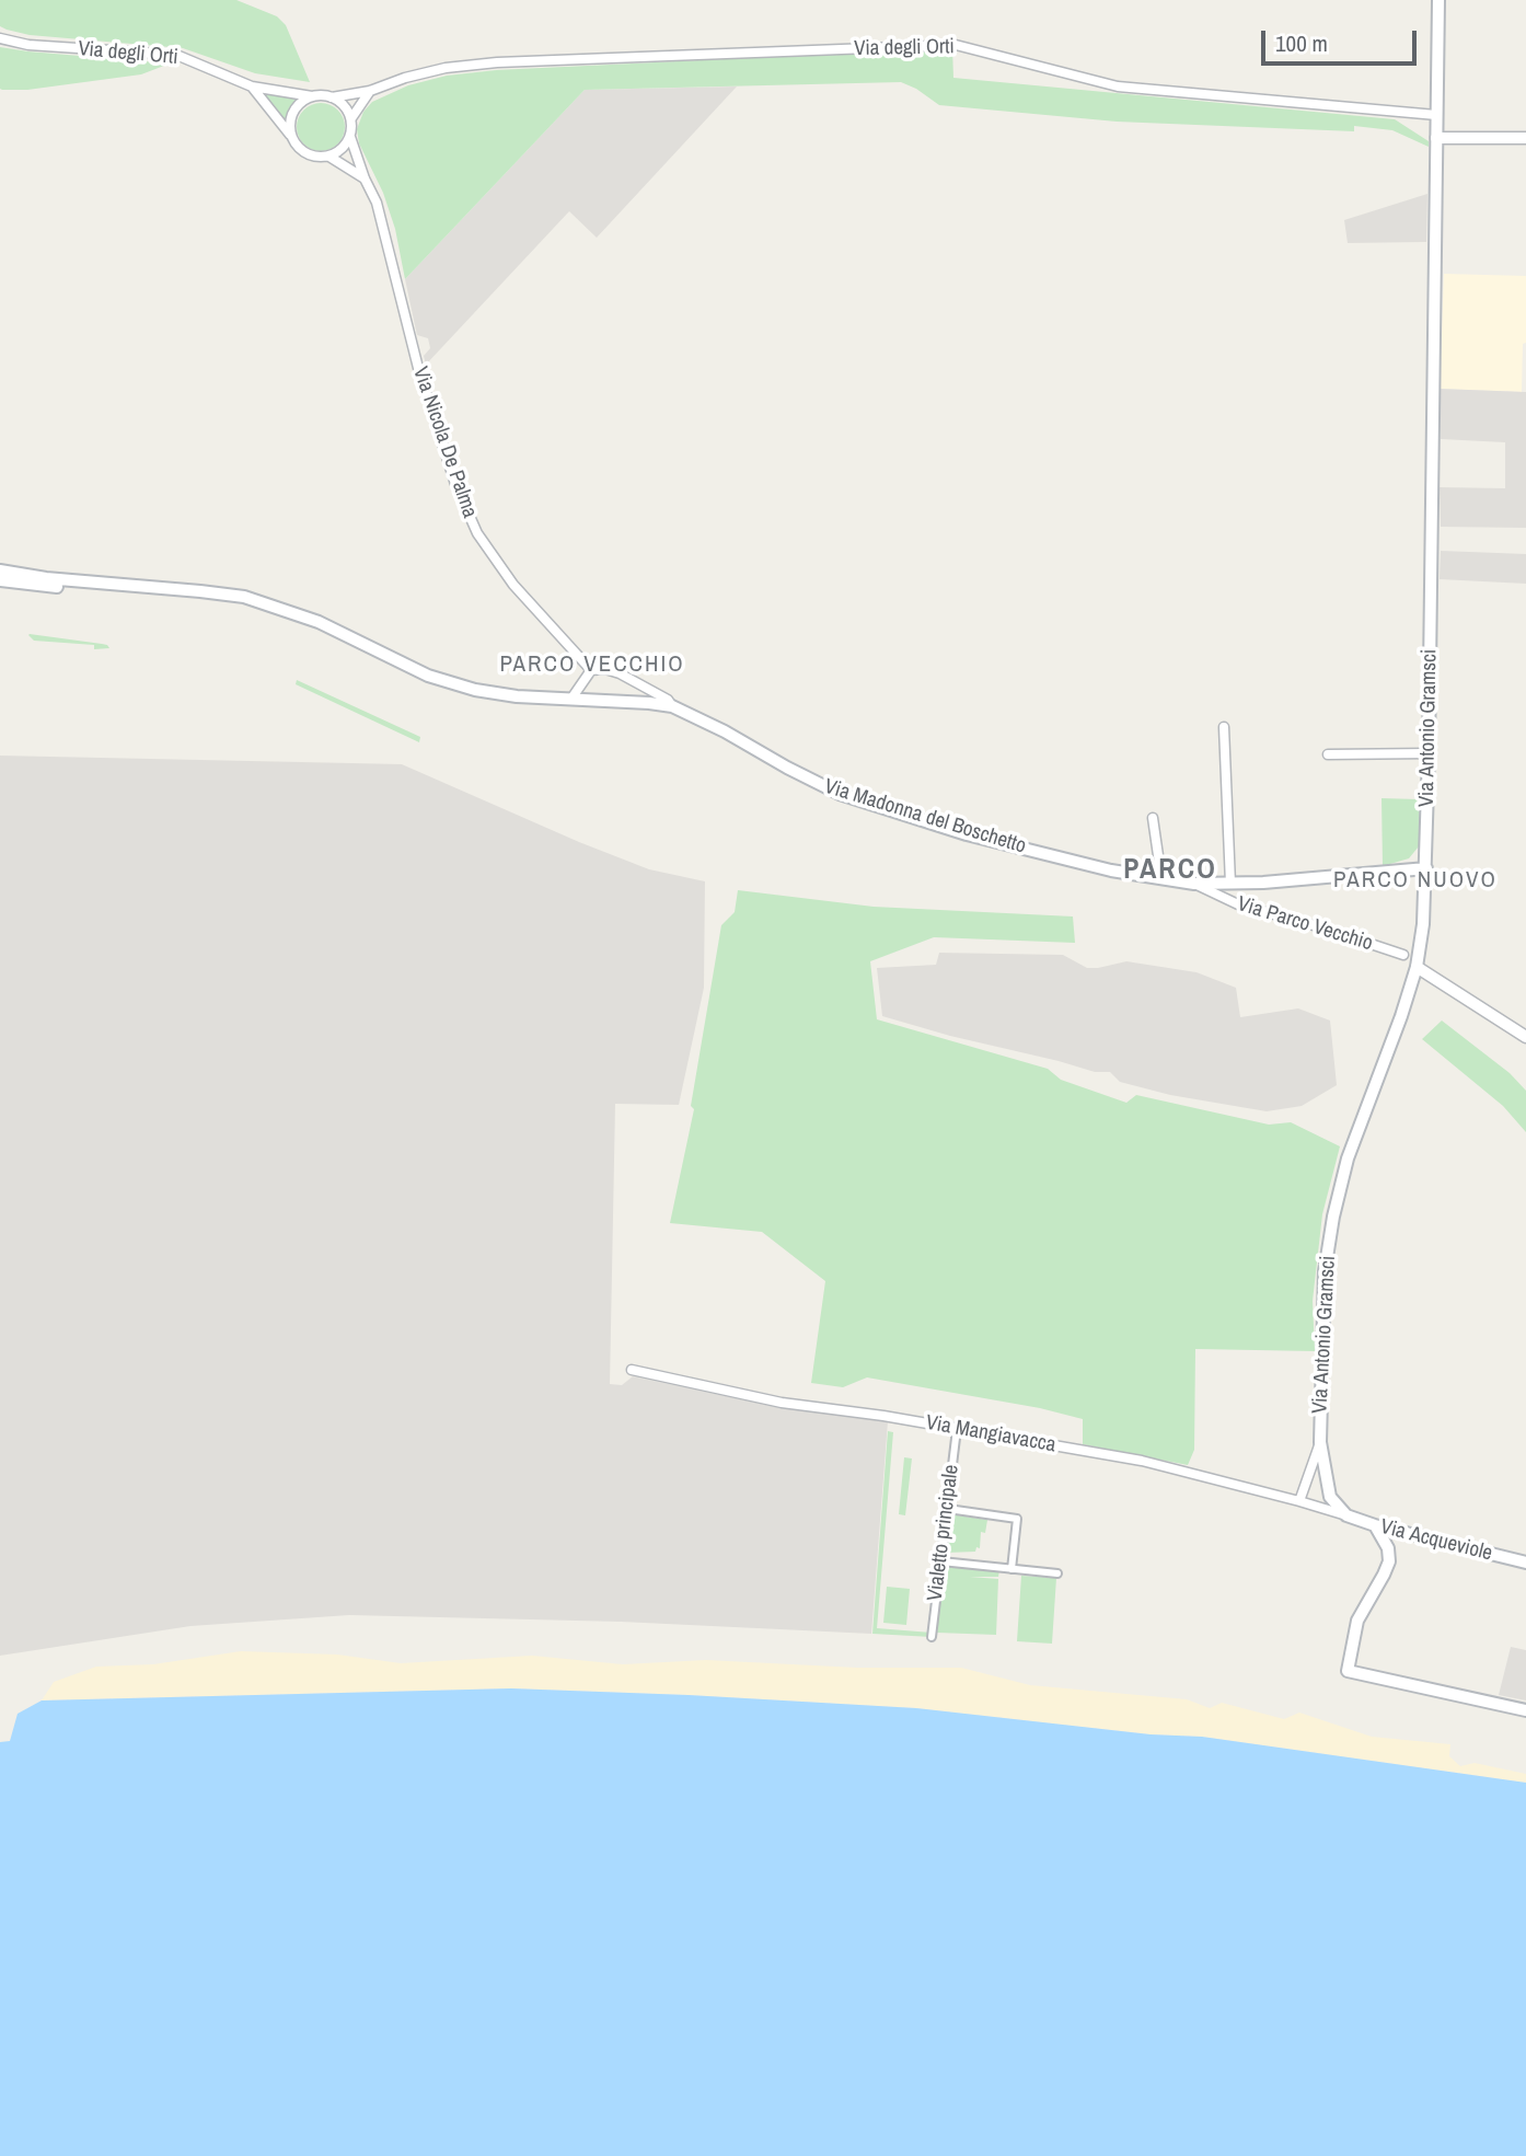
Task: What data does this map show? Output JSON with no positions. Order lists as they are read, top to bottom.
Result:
{
  "streets": {
    "main road": ["Via Antonio Gramsci", "Via Madonna del Boschetto", "Via Acqueviole"],
    "street": [
      "Via degli Orti",
      "Via Nicola De Palma",
      "Via Parco Vecchio",
      "Via Mangiavacca",
      "Vialetto principale"
    ]
  },
  "crossings": [
    ["Via degli Orti", "Via Nicola De Palma"],
    ["Via degli Orti", "Via Antonio Gramsci"],
    ["Via Antonio Gramsci", "Via Madonna del Boschetto"],
    ["Via Antonio Gramsci", "Via Parco Vecchio"],
    ["Via Antonio Gramsci", "Via Mangiavacca"],
    ["Via Antonio Gramsci", "Via Acqueviole"],
    ["Via Madonna del Boschetto", "Via Parco Vecchio"],
    ["Via Mangiavacca", "Vialetto principale"],
    ["Via Mangiavacca", "Via Acqueviole"]
  ],
  "districts": ["PARCO VECCHIO", "PARCO", "PARCO NUOVO"],
  "scale_bar": "100 m"
}
